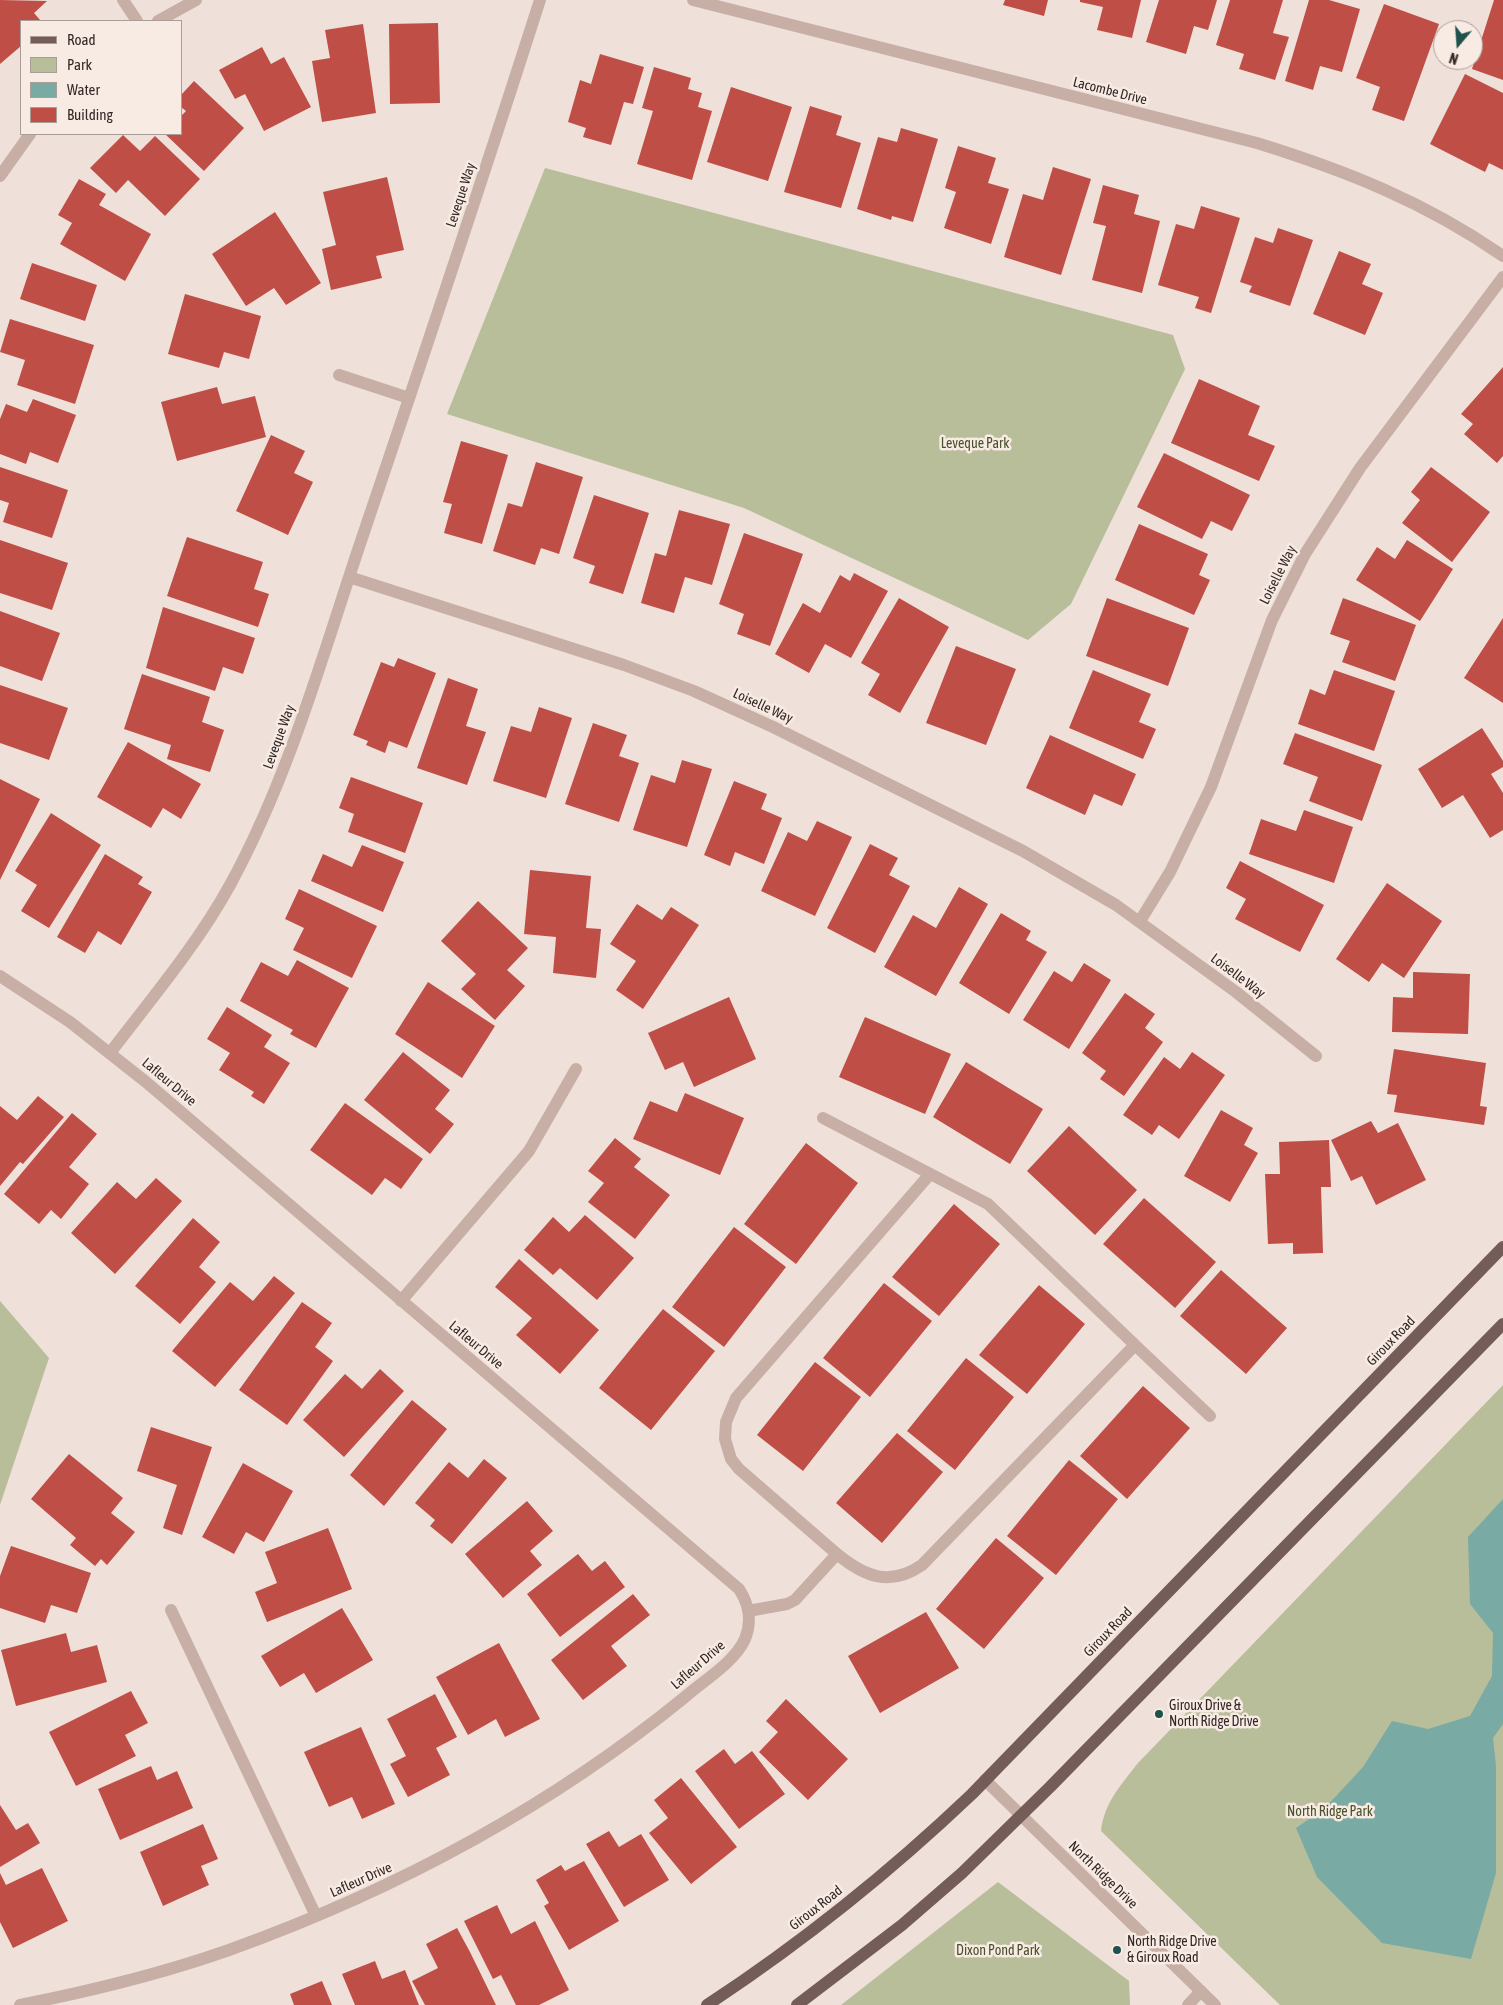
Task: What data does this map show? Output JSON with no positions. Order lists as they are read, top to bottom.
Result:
{
  "streets": {
    "main road": ["Giroux Road"],
    "street": [
      "Lacombe Drive",
      "Leveque Way",
      "Loiselle Way",
      "Lafleur Drive",
      "North Ridge Drive"
    ]
  },
  "crossings": [
    ["Leveque Way", "Loiselle Way"],
    ["Leveque Way", "Lafleur Drive"],
    ["Giroux Road", "North Ridge Drive"]
  ],
  "parks": ["Leveque Park", "North Ridge Park", "Dixon Pond Park"],
  "places": ["Giroux Drive & North Ridge Drive", "North Ridge Drive & Giroux Road"],
  "legend": [
    "Road",
    "Park",
    "Water",
    "Building"
  ],
  "north": "bottom"
}
